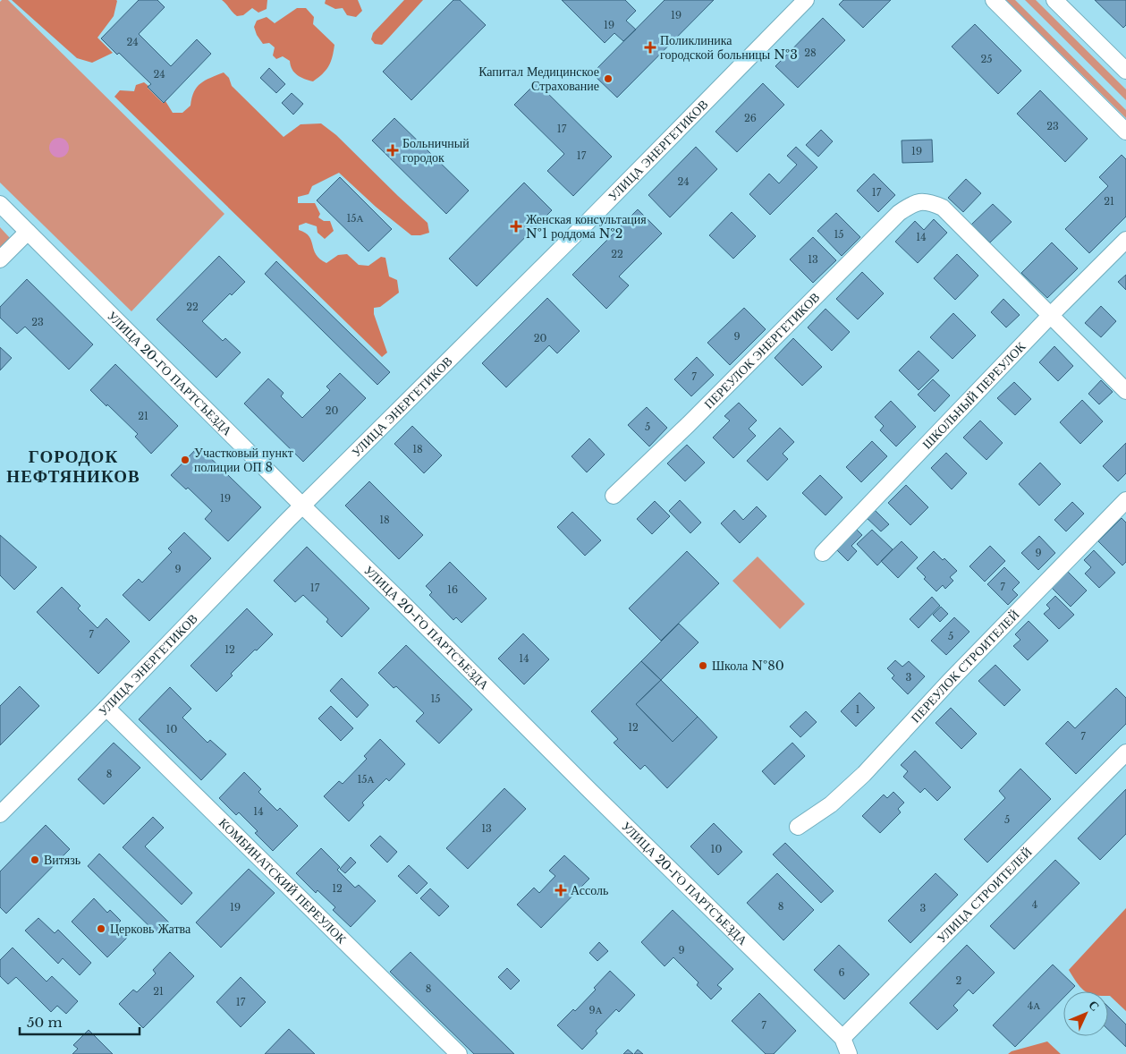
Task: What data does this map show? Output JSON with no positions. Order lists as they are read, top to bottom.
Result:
{
  "streets": {
    "street": [
      "УЛИЦА ЭНЕРГЕТИКОВ",
      "ПЕРЕУЛОК ЭНЕРГЕТИКОВ",
      "УЛИЦА 20-ГО ПАРТСЪЕЗДА",
      "ШКОЛЬНЫЙ ПЕРЕУЛОК",
      "ПЕРЕУЛОК СТРОИТЕЛЕЙ",
      "КОМБИНАТСКИЙ ПЕРЕУЛОК",
      "УЛИЦА СТРОИТЕЛЕЙ"
    ]
  },
  "crossings": [
    ["УЛИЦА ЭНЕРГЕТИКОВ", "УЛИЦА 20-ГО ПАРТСЪЕЗДА"],
    ["УЛИЦА ЭНЕРГЕТИКОВ", "КОМБИНАТСКИЙ ПЕРЕУЛОК"],
    ["ПЕРЕУЛОК ЭНЕРГЕТИКОВ", "ШКОЛЬНЫЙ ПЕРЕУЛОК"],
    ["УЛИЦА 20-ГО ПАРТСЪЕЗДА", "УЛИЦА СТРОИТЕЛЕЙ"]
  ],
  "districts": ["ГОРОДОК НЕФТЯНИКОВ"],
  "places": {
    "health": [
      "Поликлиника городской больницы №3",
      "Больничный городок",
      "Женская консультация №1 роддома №2",
      "Ассоль"
    ],
    "other": [
      "Капитал Медицинское Страхование",
      "Участковый пункт полиции ОП 8",
      "Школа №80",
      "Витязь",
      "Церковь Жатва"
    ]
  },
  "house_numbers": [
    "19",
    "19",
    "24",
    "28",
    "25",
    "24",
    "26",
    "23",
    "17",
    "19",
    "17",
    "24",
    "17",
    "21",
    "15А",
    "15",
    "14",
    "22",
    "13",
    "22",
    "23",
    "9",
    "20",
    "7",
    "20",
    "21",
    "5",
    "18",
    "19",
    "18",
    "9",
    "9",
    "7",
    "17",
    "16",
    "7",
    "5",
    "12",
    "14",
    "3",
    "15",
    "1",
    "12",
    "10",
    "7",
    "8",
    "15А",
    "14",
    "5",
    "13",
    "10",
    "12",
    "4",
    "8",
    "19",
    "3",
    "9",
    "6",
    "2",
    "8",
    "21",
    "17",
    "4А",
    "9А",
    "7"
  ],
  "scale_bar": "50 m",
  "north": "top right"
}
